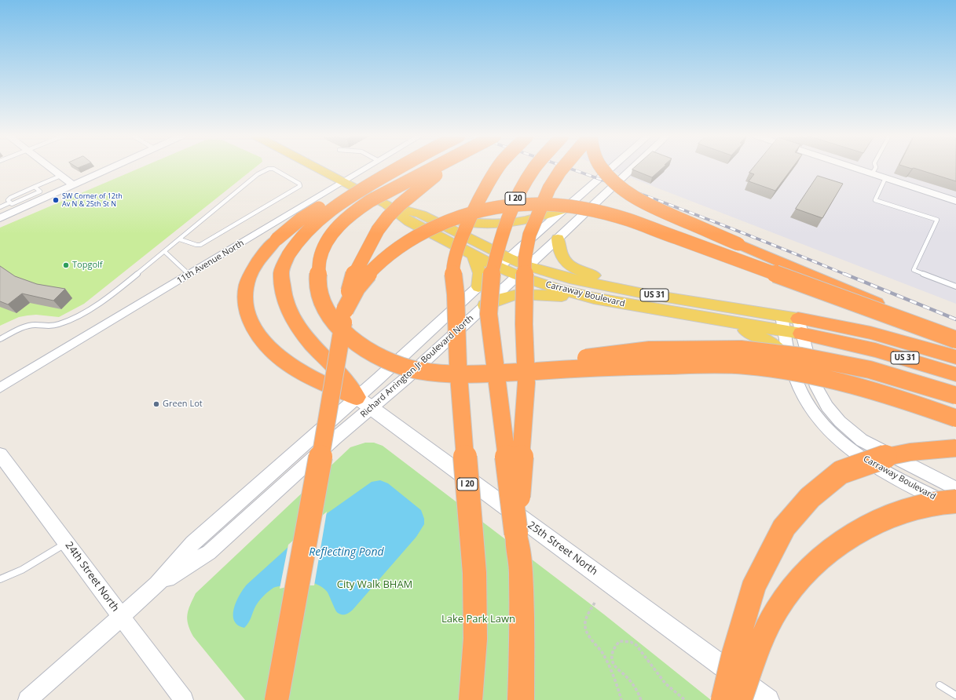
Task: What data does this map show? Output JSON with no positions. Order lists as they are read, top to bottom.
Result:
{
  "streets": {
    "highway": ["I 20", "US 31"],
    "main road": ["Carraway Boulevard", "25th Street North"],
    "street": ["11th Avenue North", "Richard Arrington Jr Boulevard North", "24th Street North"]
  },
  "crossings": [
    ["11th Avenue North", "Carraway Boulevard"],
    ["Carraway Boulevard", "US 31"],
    ["Carraway Boulevard", "Richard Arrington Jr Boulevard North"],
    ["Richard Arrington Jr Boulevard North", "25th Street North"],
    ["Richard Arrington Jr Boulevard North", "24th Street North"]
  ],
  "water": ["Reflecting Pond"],
  "parks": ["City Walk BHAM", "Lake Park Lawn"],
  "places": ["SW Corner of 12th Av N & 25th St N", "Topgolf", "Green Lot"]
}
